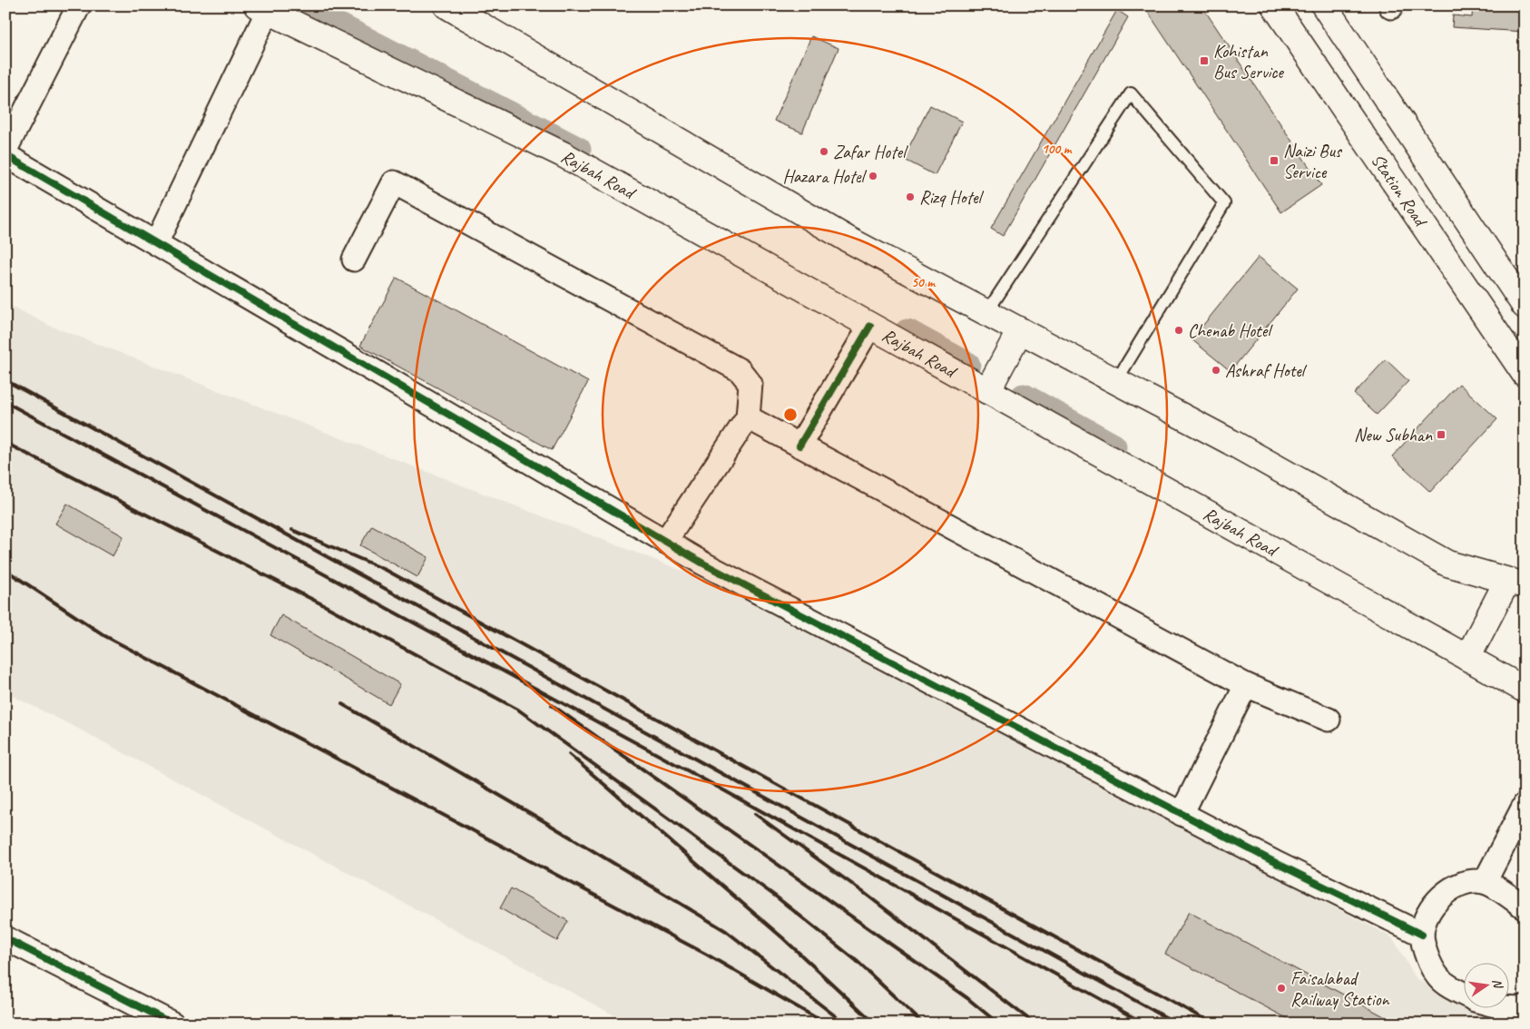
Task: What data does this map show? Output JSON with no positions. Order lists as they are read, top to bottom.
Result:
{
  "streets": {
    "main road": ["Rajbah Road", "Station Road"]
  },
  "places": {
    "transit": ["Kohistan Bus Service", "Naizi Bus Service", "New Subhan"],
    "other": [
      "Zafar Hotel",
      "Hazara Hotel",
      "Rizq Hotel",
      "Chenab Hotel",
      "Ashraf Hotel",
      "Faisalabad Railway Station"
    ]
  },
  "north": "right",
  "rings": ["100 m", "50 m"]
}
